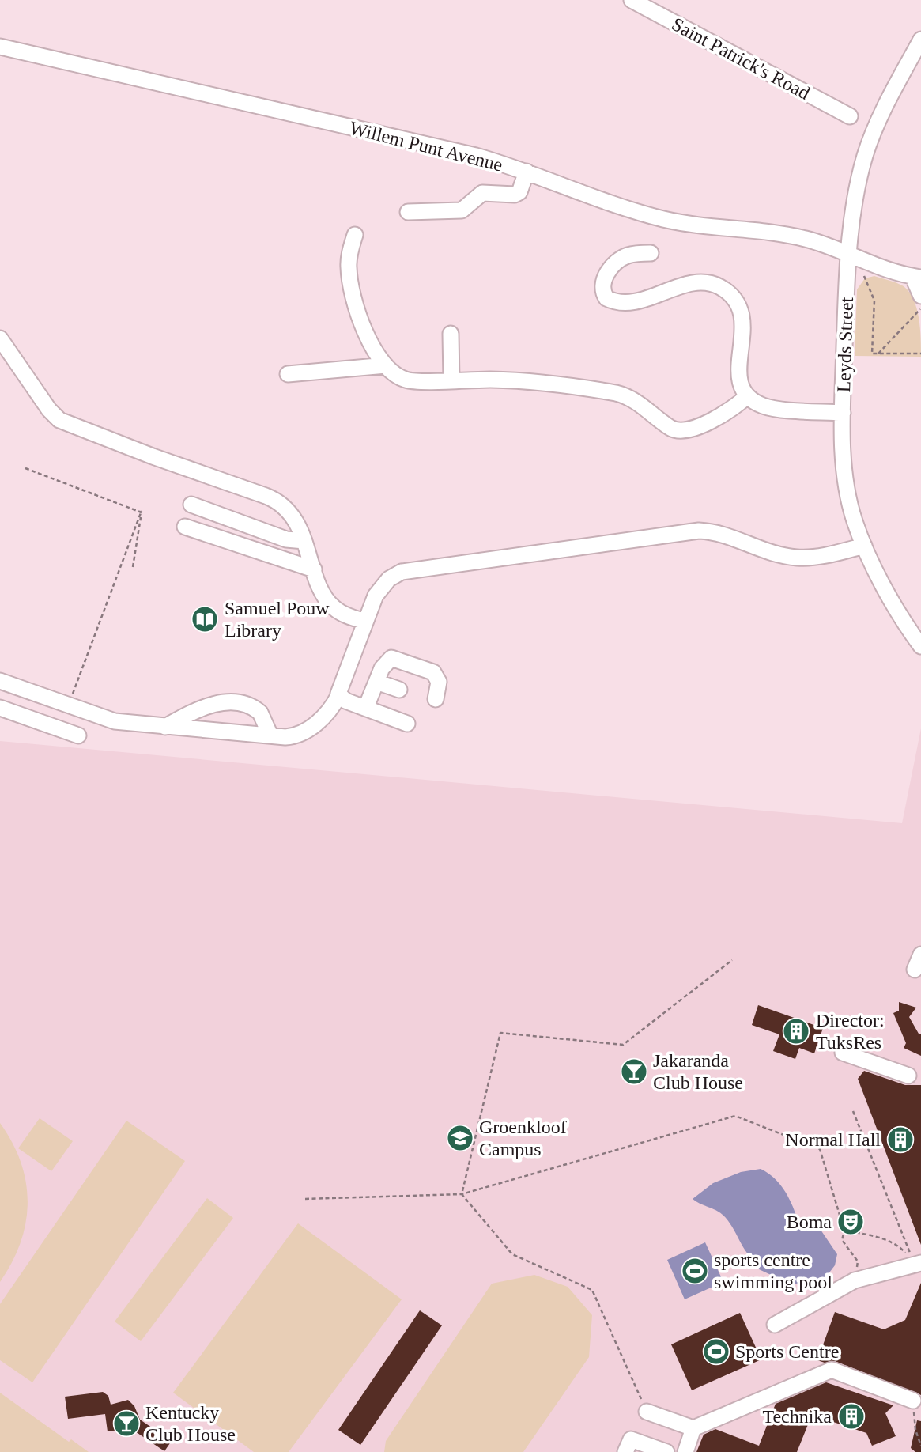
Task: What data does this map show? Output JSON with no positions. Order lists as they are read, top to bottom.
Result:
{
  "streets": {
    "street": ["Saint Patrick's Road", "Willem Punt Avenue", "Leyds Street"]
  },
  "crossings": [
    ["Willem Punt Avenue", "Leyds Street"]
  ],
  "places": {
    "library": ["Samuel Pouw Library"],
    "building": ["Director: TuksRes", "Normal Hall", "Technika"],
    "bar": ["Jakaranda Club House", "Kentucky Club House"],
    "school or university": ["Groenkloof Campus"],
    "theatre": ["Boma"],
    "sports": ["sports centre swimming pool", "Sports Centre"]
  }
}
